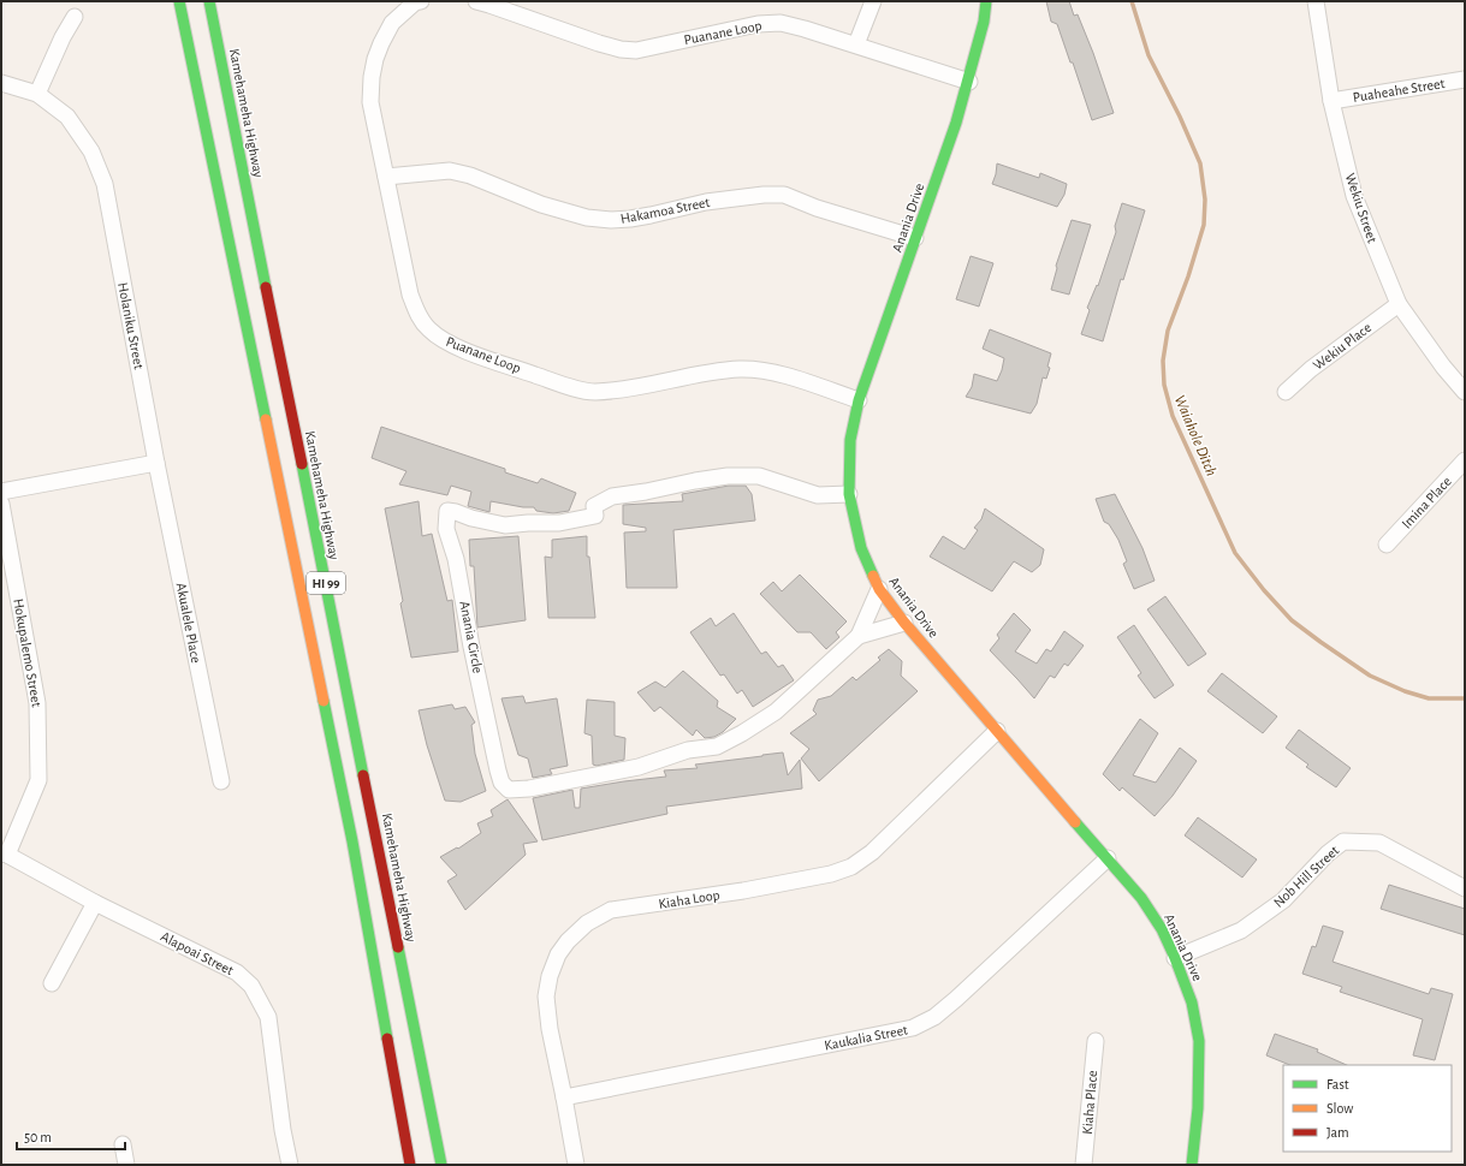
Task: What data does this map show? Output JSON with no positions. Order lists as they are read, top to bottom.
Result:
{
  "streets": {
    "main road": ["Kamehameha Highway", "Anania Drive", "HI 99"],
    "street": [
      "Puanane Loop",
      "Puaheahe Street",
      "Wekiu Street",
      "Hakamoa Street",
      "Holaniku Street",
      "Wekiu Place",
      "Imina Place",
      "Akualele Place",
      "Anania Circle",
      "Hokupalemo Street",
      "Nob Hill Street",
      "Kiaha Loop",
      "Alapoai Street",
      "Kaukalia Street",
      "Kiaha Place"
    ]
  },
  "crossings": [
    ["Puanane Loop", "Hakamoa Street"],
    ["Puanane Loop", "Anania Drive"],
    ["Puaheahe Street", "Wekiu Street"],
    ["Wekiu Street", "Wekiu Place"],
    ["Hakamoa Street", "Anania Drive"],
    ["Anania Drive", "Anania Circle"],
    ["Anania Drive", "Nob Hill Street"],
    ["Anania Drive", "Kiaha Loop"],
    ["Anania Drive", "Kaukalia Street"],
    ["Holaniku Street", "Akualele Place"],
    ["Hokupalemo Street", "Alapoai Street"],
    ["Kiaha Loop", "Kaukalia Street"]
  ],
  "water": ["Waiahole Ditch"],
  "legend": ["Fast", "Slow", "Jam"],
  "scale_bar": "50 m"
}
